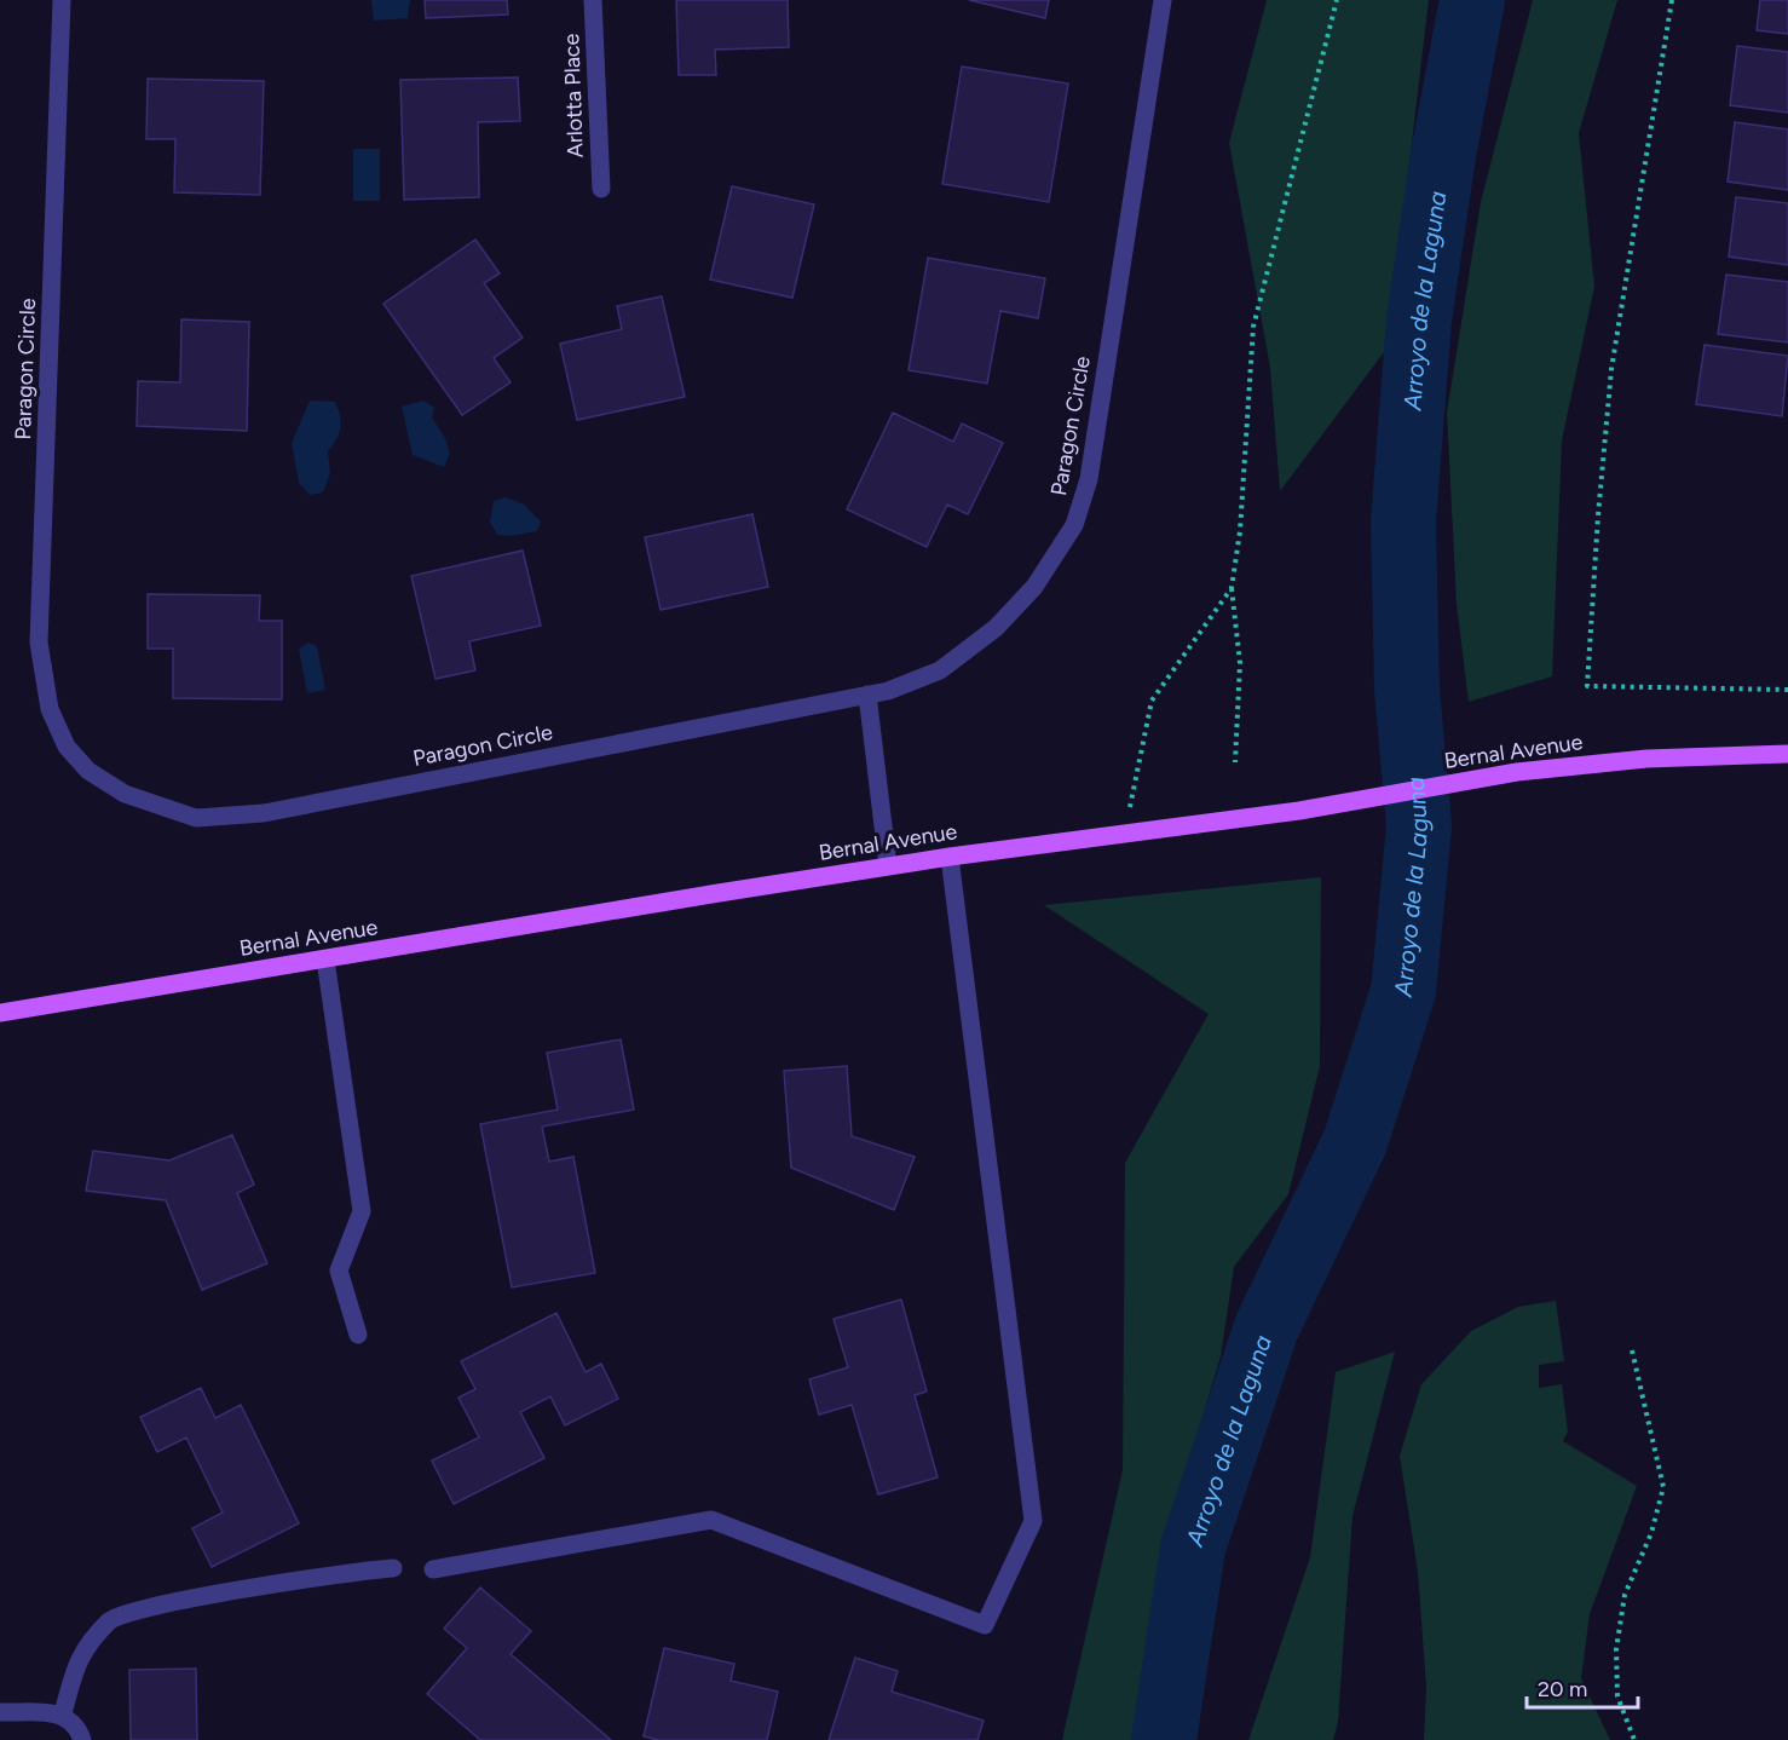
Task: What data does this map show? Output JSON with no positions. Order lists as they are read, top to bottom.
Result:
{
  "streets": {
    "main road": ["Bernal Avenue"],
    "street": ["Arlotta Place", "Paragon Circle"]
  },
  "water": ["Arroyo de la Laguna"],
  "scale_bar": "20 m"
}
